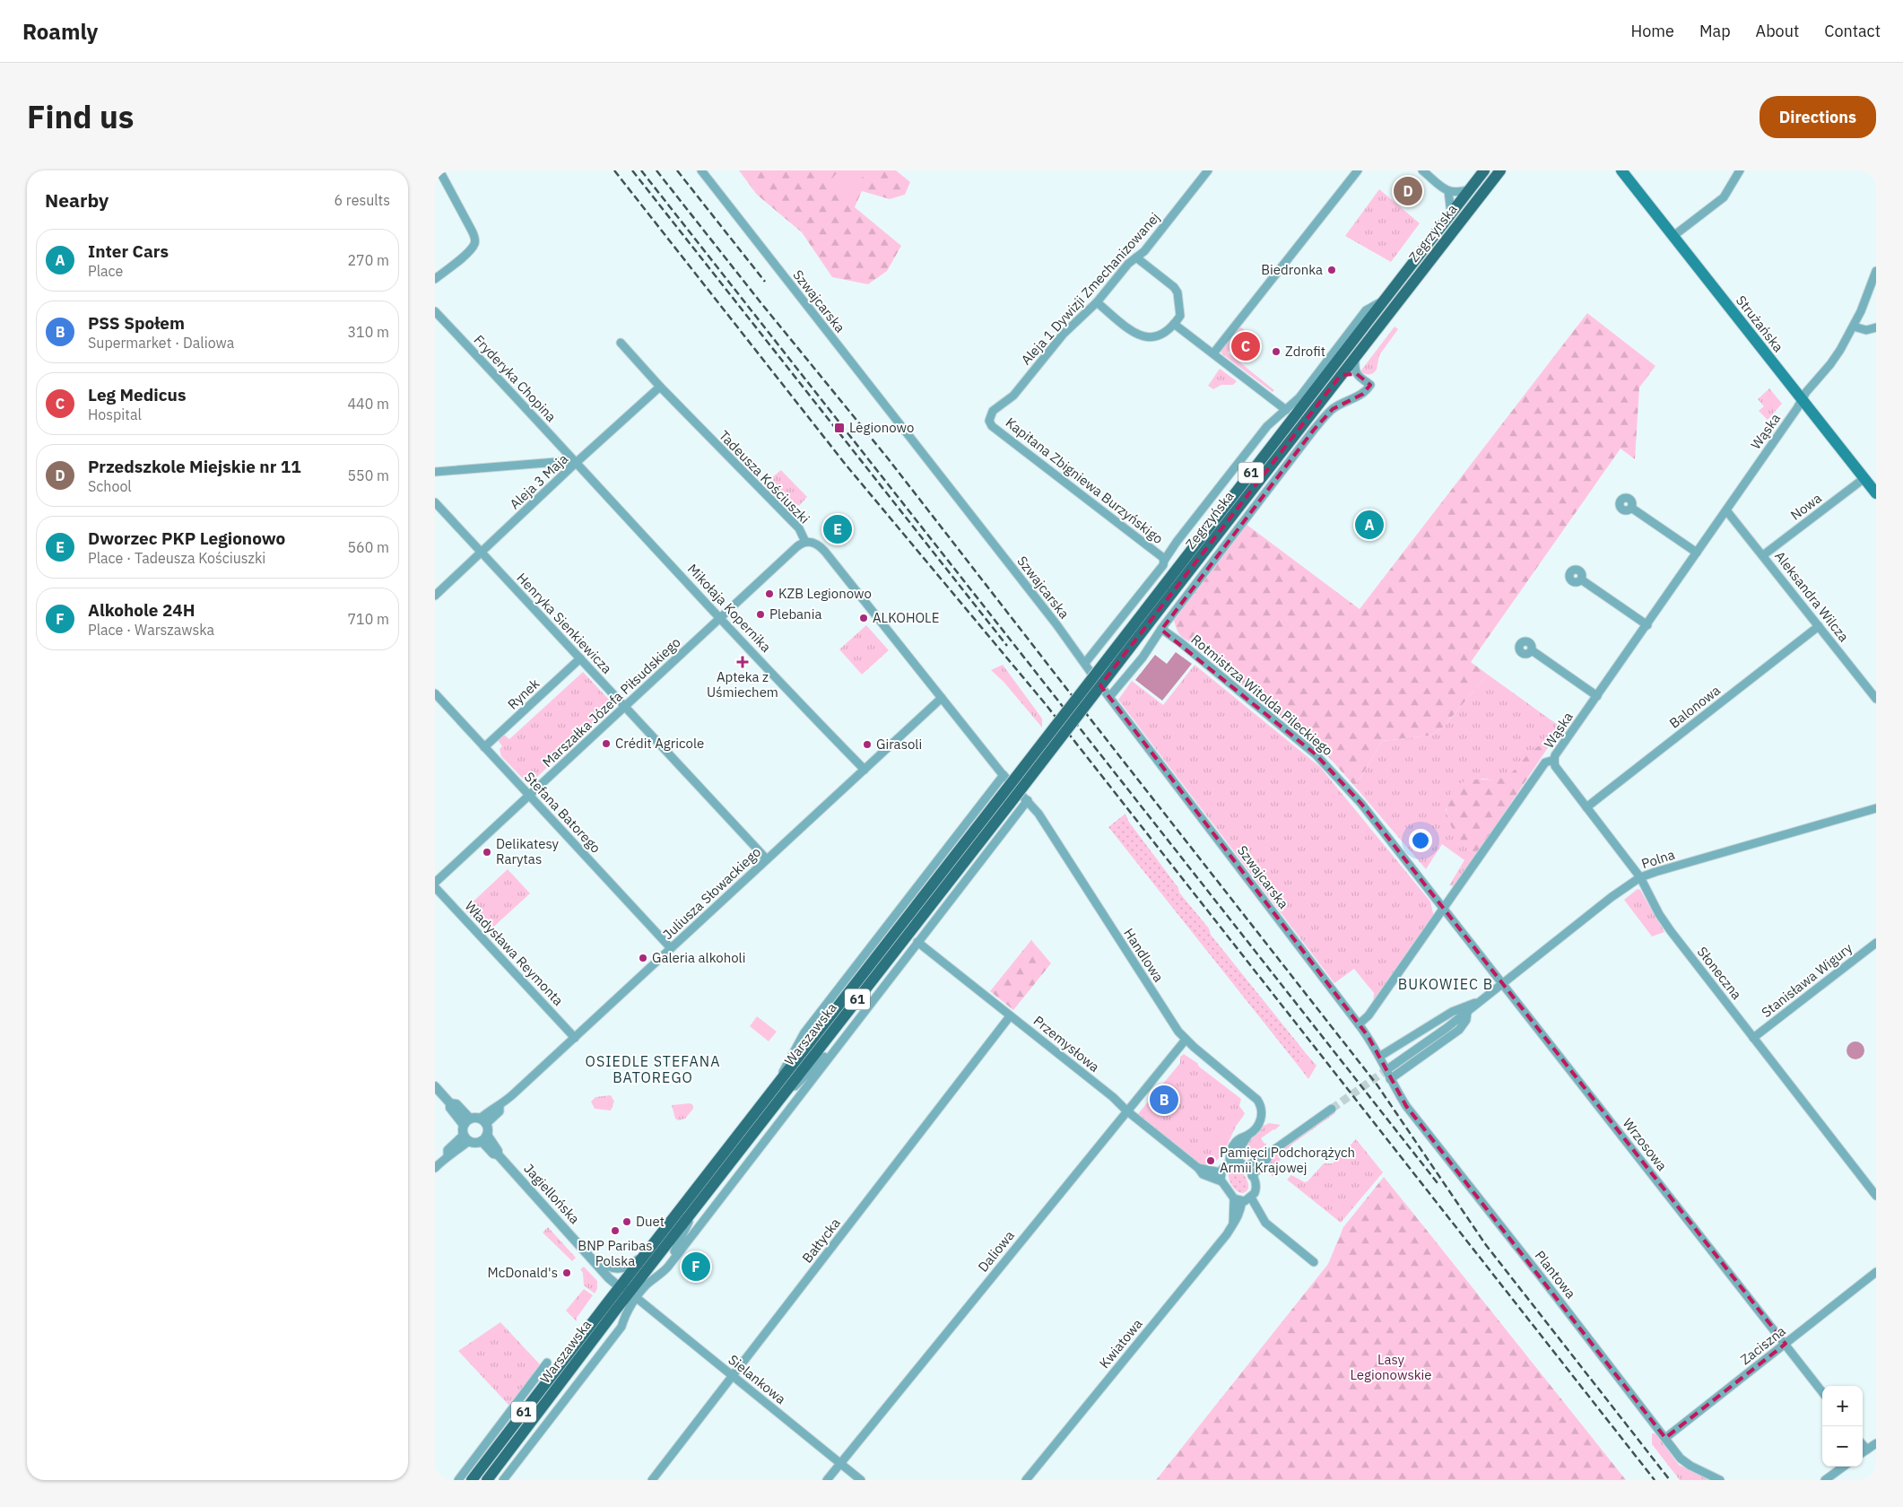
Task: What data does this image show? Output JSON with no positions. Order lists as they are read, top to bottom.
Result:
{
  "streets": {
    "main road": [
      "Zegrzyńska",
      "Strużańska",
      "61",
      "Warszawska"
    ],
    "street": [
      "Aleja 1 Dywizji Zmechanizowanej",
      "Szwajcarska",
      "Fryderyka Chopina",
      "Wąska",
      "Tadeusza Kościuszki",
      "Kapitana Zbigniewa Burzyńskigo",
      "Aleja 3 Maja",
      "Nowa",
      "Aleksandra Wilcza",
      "Mikołaja Kopernika",
      "Henryka Sienkiewicza",
      "Rynek",
      "Rotmistrza Witolda Pileckiego",
      "Marszałka Józefa Piłsudskiego",
      "Balonowa",
      "Stefana Batorego",
      "Polna",
      "Juliusza Słowackiego",
      "Władysława Reymonta",
      "Handlowa",
      "Słoneczna",
      "Stanisława Wigury",
      "Przemysłowa",
      "Wrzosowa",
      "Jagiellońska",
      "Bałtycka",
      "Daliowa",
      "Plantowa",
      "Kwiatowa",
      "Zaciszna",
      "Sielankowa"
    ]
  },
  "crossings": [
    ["Zegrzyńska", "Warszawska"],
    ["Aleja 1 Dywizji Zmechanizowanej", "Kapitana Zbigniewa Burzyńskigo"],
    ["Szwajcarska", "Wąska"],
    ["Strużańska", "Wąska"],
    ["Strużańska", "Nowa"],
    ["Fryderyka Chopina", "Aleja 3 Maja"],
    ["Fryderyka Chopina", "Mikołaja Kopernika"],
    ["Wąska", "Aleksandra Wilcza"],
    ["Wąska", "Rotmistrza Witolda Pileckiego"],
    ["Wąska", "Słoneczna"],
    ["Wąska", "Wrzosowa"],
    ["Tadeusza Kościuszki", "Aleja 3 Maja"],
    ["Tadeusza Kościuszki", "Marszałka Józefa Piłsudskiego"],
    ["Tadeusza Kościuszki", "Juliusza Słowackiego"],
    ["Tadeusza Kościuszki", "Handlowa"],
    ["Tadeusza Kościuszki", "Warszawska"],
    ["Aleja 3 Maja", "Mikołaja Kopernika"],
    ["Aleja 3 Maja", "Henryka Sienkiewicza"],
    ["Nowa", "Aleksandra Wilcza"],
    ["Aleksandra Wilcza", "Balonowa"],
    ["Mikołaja Kopernika", "Marszałka Józefa Piłsudskiego"],
    ["Mikołaja Kopernika", "Juliusza Słowackiego"],
    ["Henryka Sienkiewicza", "Rynek"],
    ["Henryka Sienkiewicza", "Marszałka Józefa Piłsudskiego"],
    ["Henryka Sienkiewicza", "Juliusza Słowackiego"],
    ["Rynek", "Stefana Batorego"],
    ["Rotmistrza Witolda Pileckiego", "Wrzosowa"],
    ["Marszałka Józefa Piłsudskiego", "Stefana Batorego"],
    ["Balonowa", "Słoneczna"],
    ["Stefana Batorego", "Juliusza Słowackiego"],
    ["Polna", "Słoneczna"],
    ["Polna", "Wrzosowa"],
    ["Polna", "Plantowa"],
    ["Juliusza Słowackiego", "Władysława Reymonta"],
    ["Handlowa", "Warszawska"],
    ["Handlowa", "Przemysłowa"],
    ["Handlowa", "Daliowa"],
    ["Handlowa", "Kwiatowa"],
    ["Słoneczna", "Stanisława Wigury"],
    ["Warszawska", "Jagiellońska"],
    ["Przemysłowa", "Bałtycka"],
    ["Przemysłowa", "Daliowa"],
    ["Przemysłowa", "Kwiatowa"],
    ["Wrzosowa", "Zaciszna"],
    ["Bałtycka", "Sielankowa"],
    ["Daliowa", "Sielankowa"],
    ["Plantowa", "Zaciszna"]
  ],
  "districts": ["BUKOWIEC B", "OSIEDLE STEFANA BATOREGO"],
  "parks": ["Lasy Legionowskie"],
  "places": {
    "other": [
      "Biedronka",
      "Zdrofit",
      "KZB Legionowo",
      "Plebania",
      "ALKOHOLE",
      "Crédit Agricole",
      "Girasoli",
      "Delikatesy Rarytas",
      "Galeria alkoholi",
      "Pamięci Podchorążych Armii Krajowej",
      "Duet",
      "BNP Paribas Polska",
      "McDonald's"
    ],
    "transit": ["Legionowo"],
    "health": ["Apteka z Uśmiechem"]
  },
  "page": {
    "header": "Roamly",
    "nav": [
      "Home",
      "Map",
      "About",
      "Contact"
    ],
    "title": "Find us",
    "buttons": "Directions",
    "heading": ["Nearby", "6 results"],
    "pins": [
      "D",
      "C",
      "A",
      "E",
      "B",
      "F"
    ],
    "list": [
      {
        "mark": "A",
        "name": "Inter Cars",
        "note": "Place",
        "value": "270 m"
      },
      {
        "mark": "B",
        "name": "PSS Społem",
        "note": "Supermarket · Daliowa",
        "value": "310 m"
      },
      {
        "mark": "C",
        "name": "Leg Medicus",
        "note": "Hospital",
        "value": "440 m"
      },
      {
        "mark": "D",
        "name": "Przedszkole Miejskie nr 11",
        "note": "School",
        "value": "550 m"
      },
      {
        "mark": "E",
        "name": "Dworzec PKP Legionowo",
        "note": "Place · Tadeusza Kościuszki",
        "value": "560 m"
      },
      {
        "mark": "F",
        "name": "Alkohole 24H",
        "note": "Place · Warszawska",
        "value": "710 m"
      }
    ],
    "map_buttons": ["+", "−"]
  }
}
